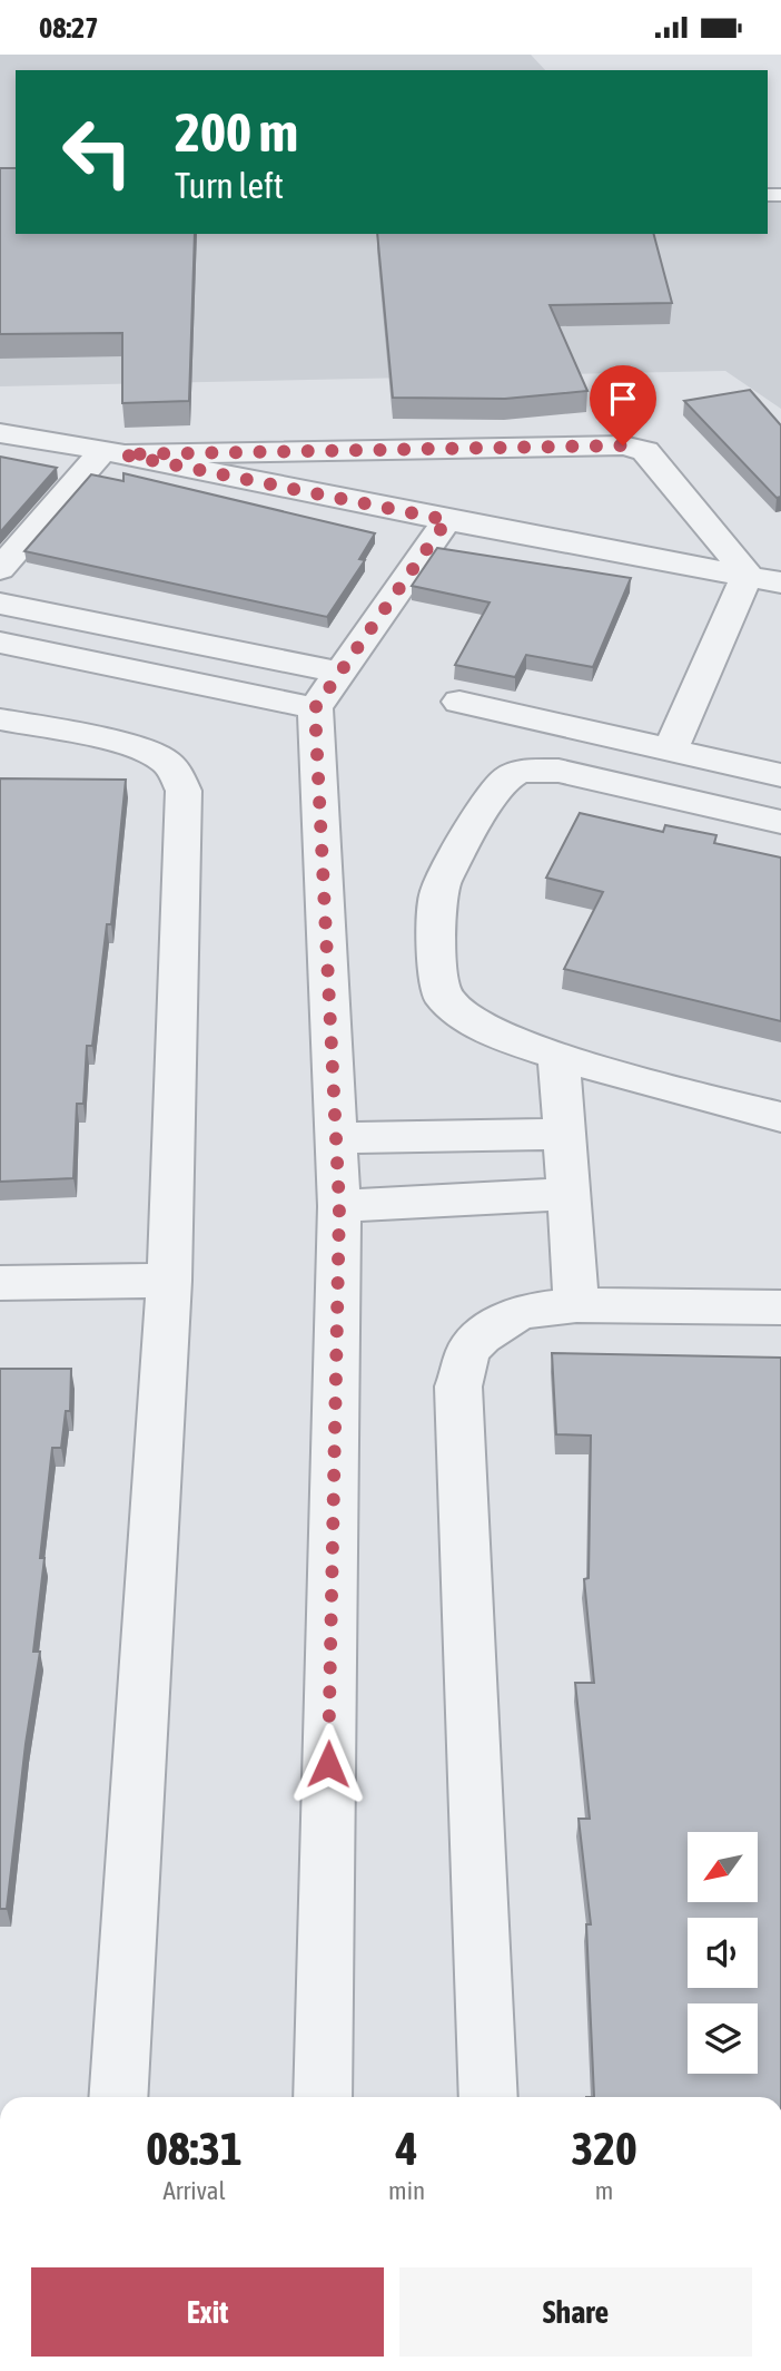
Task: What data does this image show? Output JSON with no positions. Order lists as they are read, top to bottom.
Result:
{
  "north": "bottom left",
  "page": {
    "status": "08:27",
    "turn": ["200 m", "Turn left"],
    "eta": [
      "08:31",
      "Arrival",
      "4",
      "min",
      "320",
      "m"
    ],
    "buttons": ["Exit", "Share"]
  }
}
